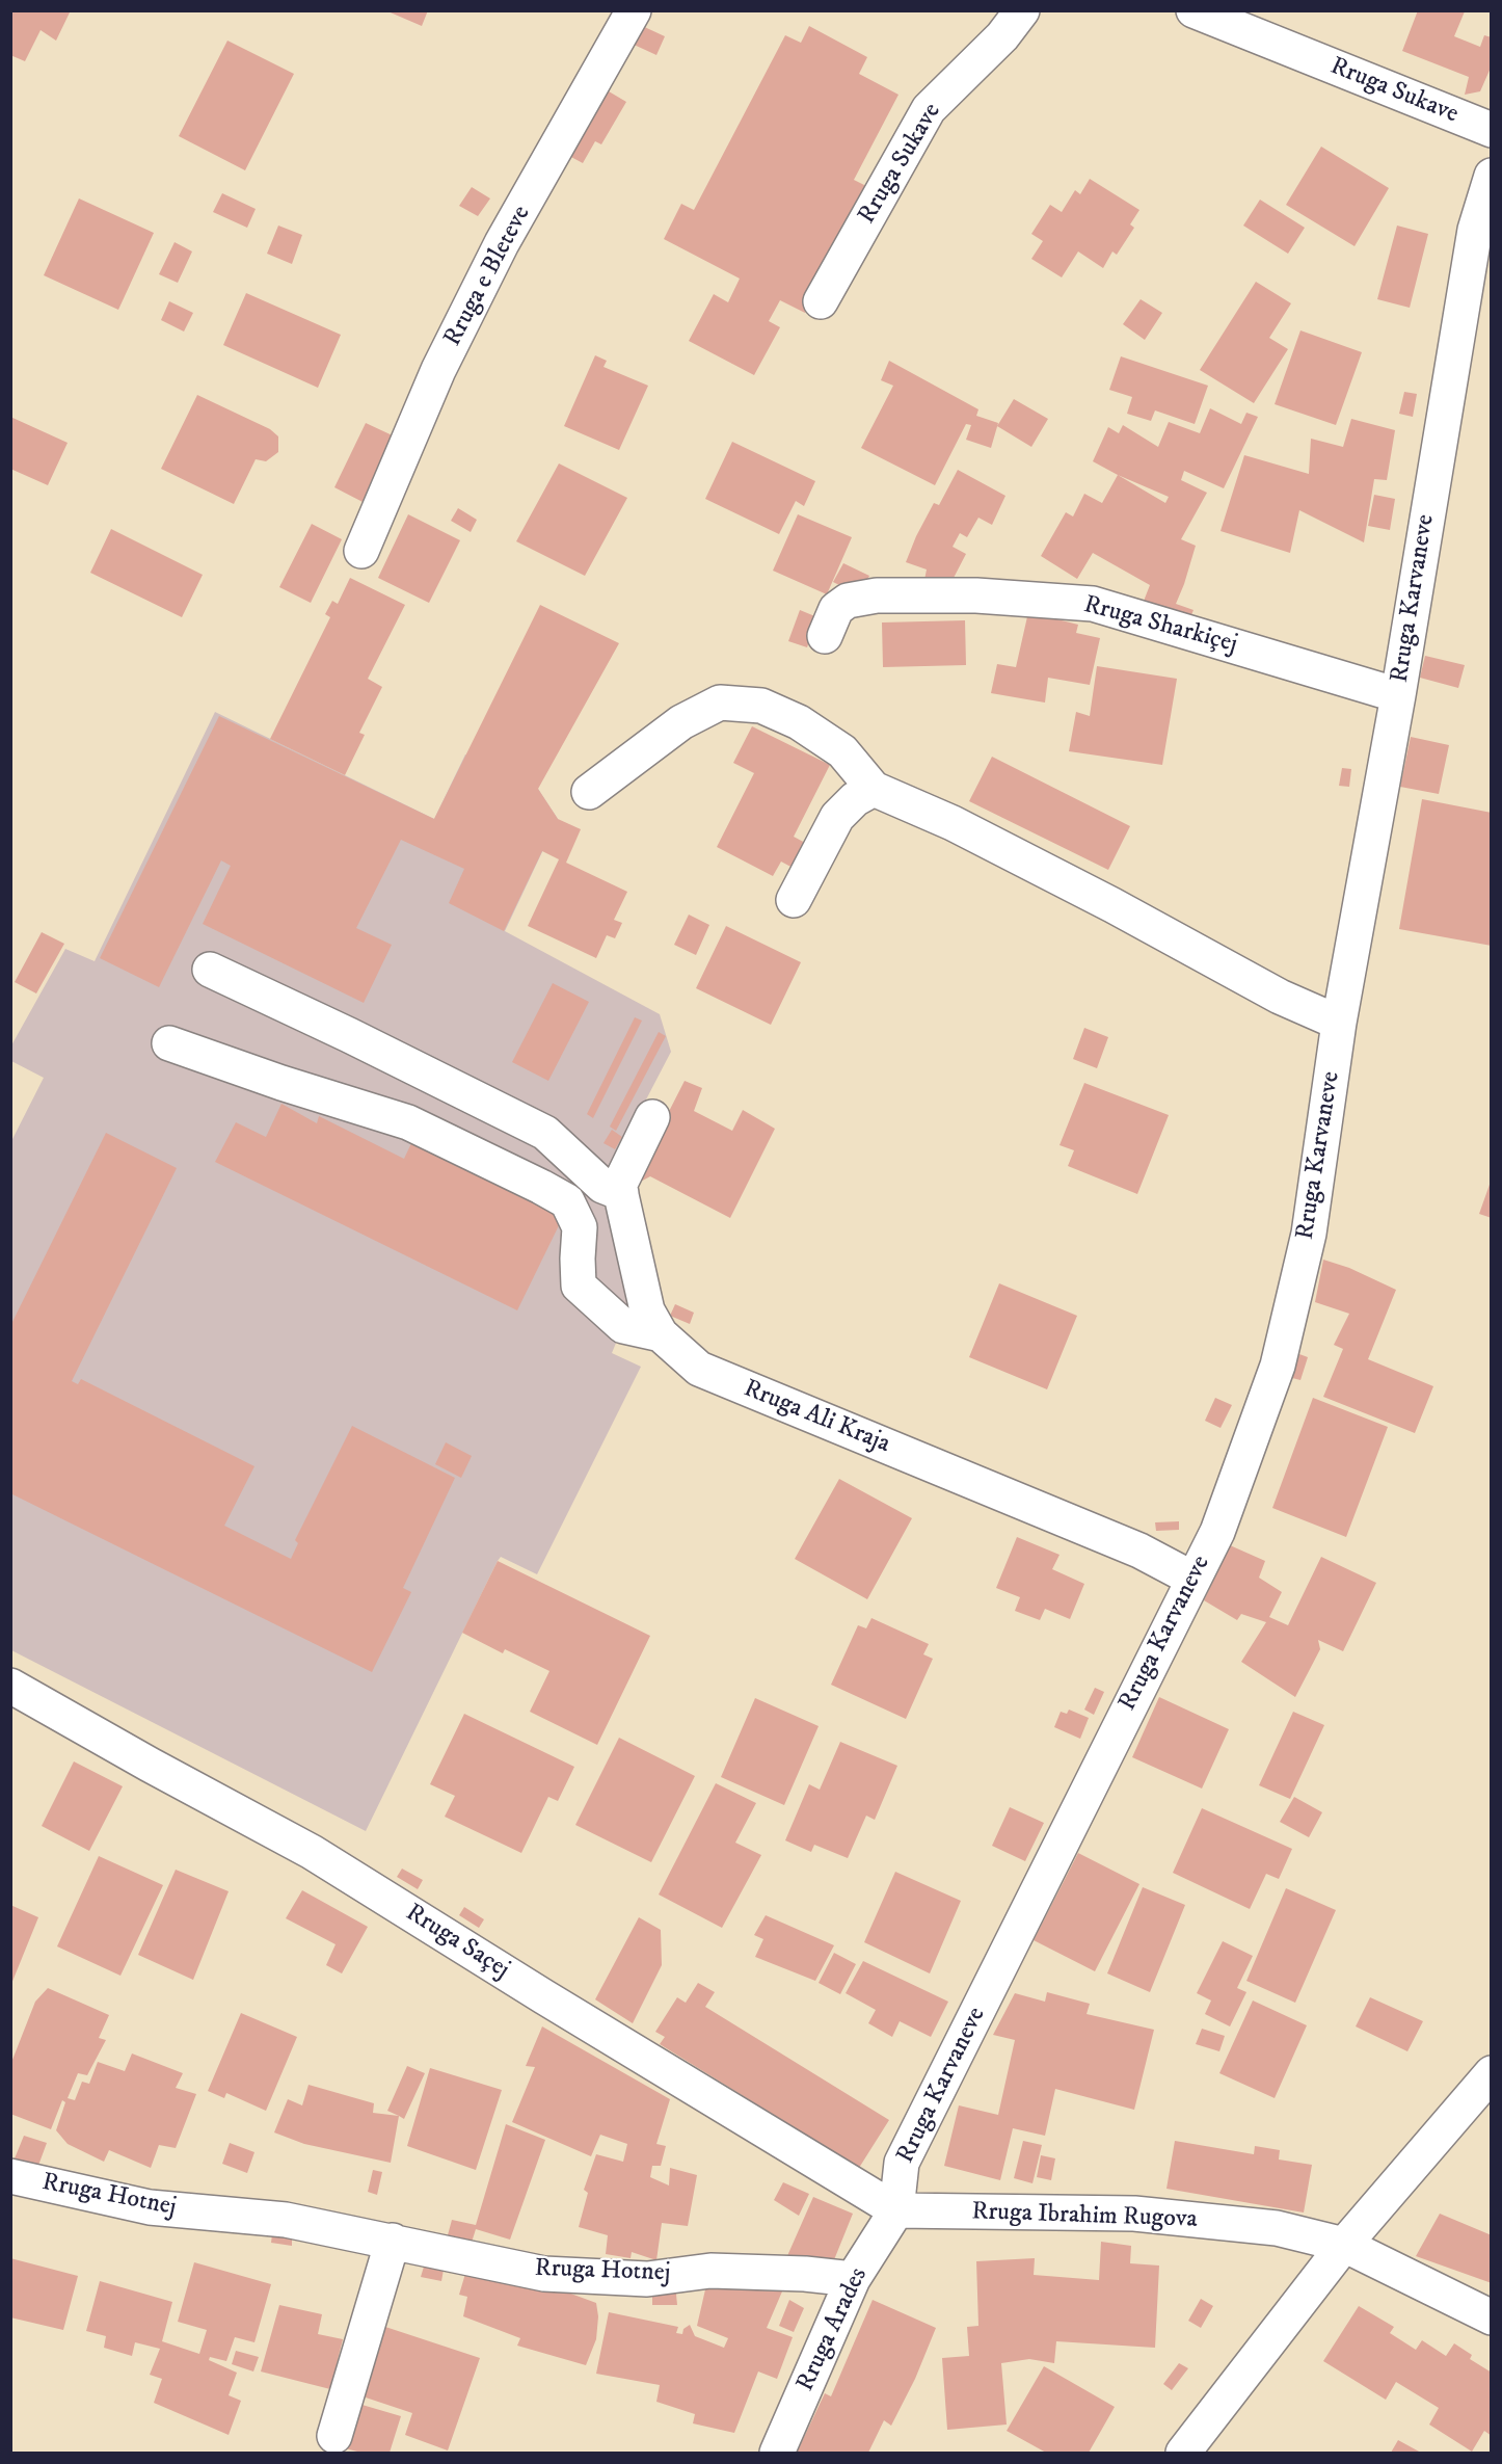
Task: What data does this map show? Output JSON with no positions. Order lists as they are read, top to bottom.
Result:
{
  "streets": {
    "street": [
      "Rruga Sukave",
      "Rruga e Bleteve",
      "Rruga Karvaneve",
      "Rruga Sharkiçej",
      "Rruga Ali Kraja",
      "Rruga Saçej",
      "Rruga Hotnej",
      "Rruga Ibrahim Rugova",
      "Rruga Arades"
    ]
  },
  "crossings": [
    ["Rruga Karvaneve", "Rruga Sharkiçej"],
    ["Rruga Karvaneve", "Rruga Ali Kraja"],
    ["Rruga Karvaneve", "Rruga Saçej"],
    ["Rruga Karvaneve", "Rruga Ibrahim Rugova"],
    ["Rruga Karvaneve", "Rruga Arades"],
    ["Rruga Saçej", "Rruga Ibrahim Rugova"],
    ["Rruga Saçej", "Rruga Arades"],
    ["Rruga Hotnej", "Rruga Arades"],
    ["Rruga Ibrahim Rugova", "Rruga Arades"]
  ]
}
